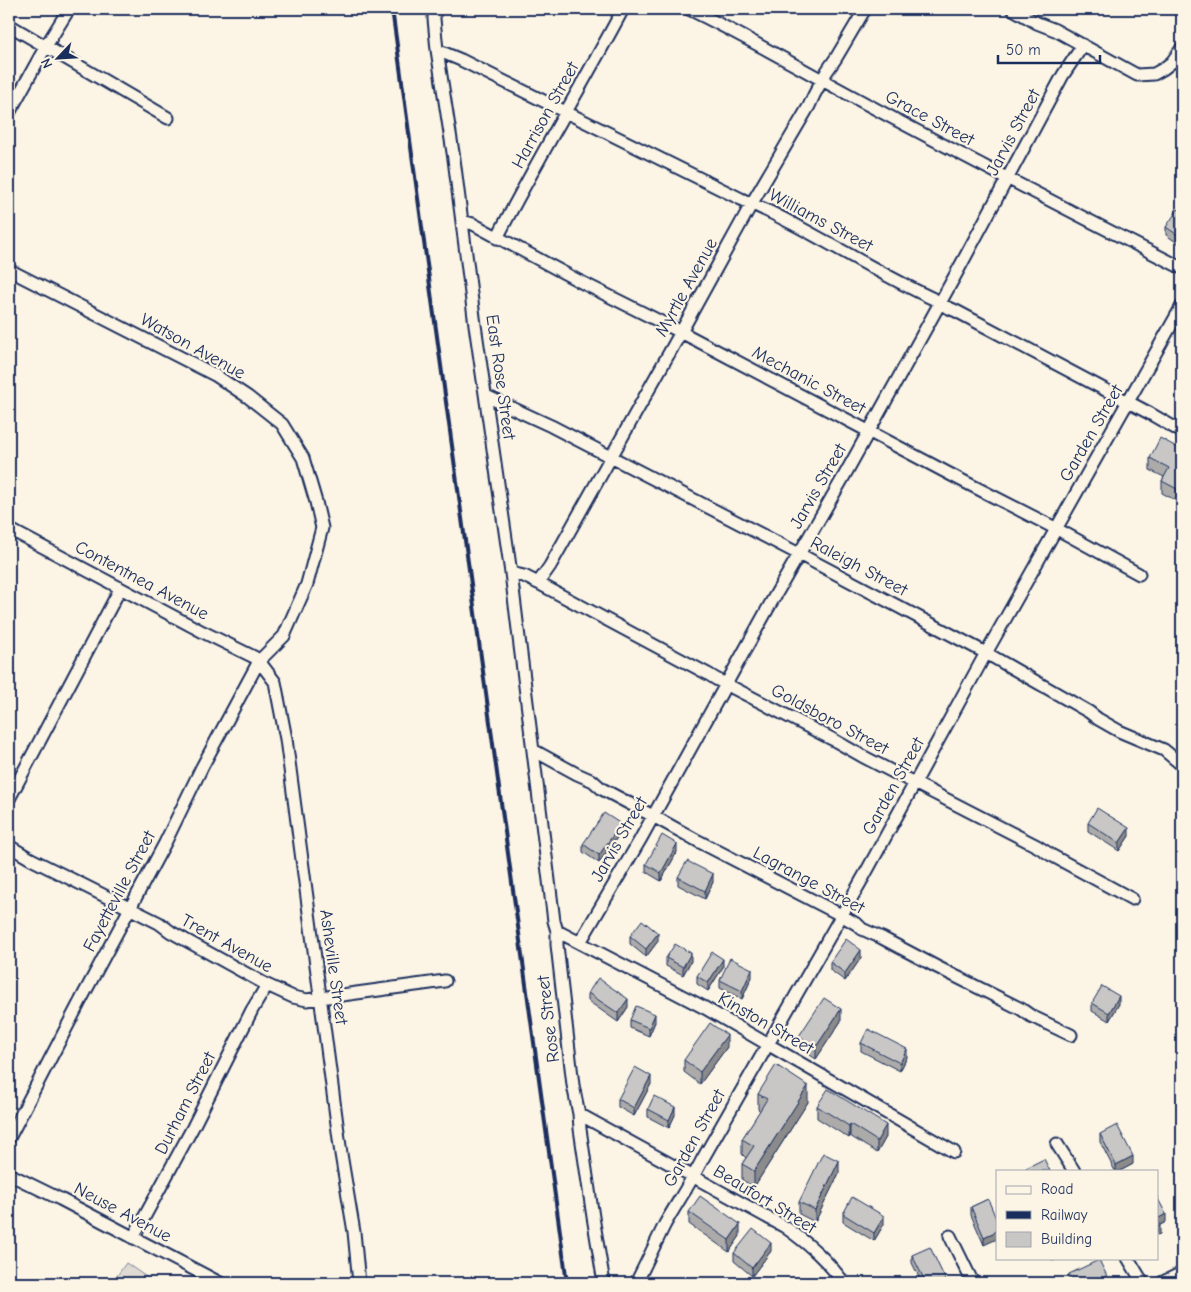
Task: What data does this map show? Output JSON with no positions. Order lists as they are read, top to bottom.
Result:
{
  "streets": {
    "street": [
      "Harrison Street",
      "Grace Street",
      "Jarvis Street",
      "Williams Street",
      "Myrtle Avenue",
      "Watson Avenue",
      "East Rose Street",
      "Mechanic Street",
      "Garden Street",
      "Raleigh Street",
      "Contentnea Avenue",
      "Goldsboro Street",
      "Lagrange Street",
      "Fayetteville Street",
      "Trent Avenue",
      "Asheville Street",
      "Rose Street",
      "Kinston Street",
      "Durham Street",
      "Beaufort Street",
      "Neuse Avenue"
    ]
  },
  "crossings": [
    ["Harrison Street", "Williams Street"],
    ["Harrison Street", "Mechanic Street"],
    ["Grace Street", "Jarvis Street"],
    ["Grace Street", "Myrtle Avenue"],
    ["Jarvis Street", "Williams Street"],
    ["Jarvis Street", "Mechanic Street"],
    ["Jarvis Street", "Raleigh Street"],
    ["Jarvis Street", "Goldsboro Street"],
    ["Jarvis Street", "Lagrange Street"],
    ["Jarvis Street", "Kinston Street"],
    ["Williams Street", "Myrtle Avenue"],
    ["Williams Street", "East Rose Street"],
    ["Williams Street", "Garden Street"],
    ["Myrtle Avenue", "Mechanic Street"],
    ["Myrtle Avenue", "Raleigh Street"],
    ["Myrtle Avenue", "Goldsboro Street"],
    ["Watson Avenue", "Contentnea Avenue"],
    ["Watson Avenue", "Fayetteville Street"],
    ["Watson Avenue", "Asheville Street"],
    ["East Rose Street", "Mechanic Street"],
    ["East Rose Street", "Raleigh Street"],
    ["East Rose Street", "Goldsboro Street"],
    ["East Rose Street", "Lagrange Street"],
    ["East Rose Street", "Rose Street"],
    ["Mechanic Street", "Garden Street"],
    ["Garden Street", "Raleigh Street"],
    ["Garden Street", "Goldsboro Street"],
    ["Garden Street", "Lagrange Street"],
    ["Garden Street", "Kinston Street"],
    ["Garden Street", "Beaufort Street"],
    ["Contentnea Avenue", "Fayetteville Street"],
    ["Contentnea Avenue", "Asheville Street"],
    ["Lagrange Street", "Rose Street"],
    ["Fayetteville Street", "Trent Avenue"],
    ["Fayetteville Street", "Asheville Street"],
    ["Trent Avenue", "Asheville Street"],
    ["Trent Avenue", "Durham Street"],
    ["Rose Street", "Kinston Street"],
    ["Rose Street", "Beaufort Street"],
    ["Durham Street", "Neuse Avenue"]
  ],
  "legend": ["Road", "Railway", "Building"],
  "scale_bar": "50 m",
  "north": "bottom left"
}
